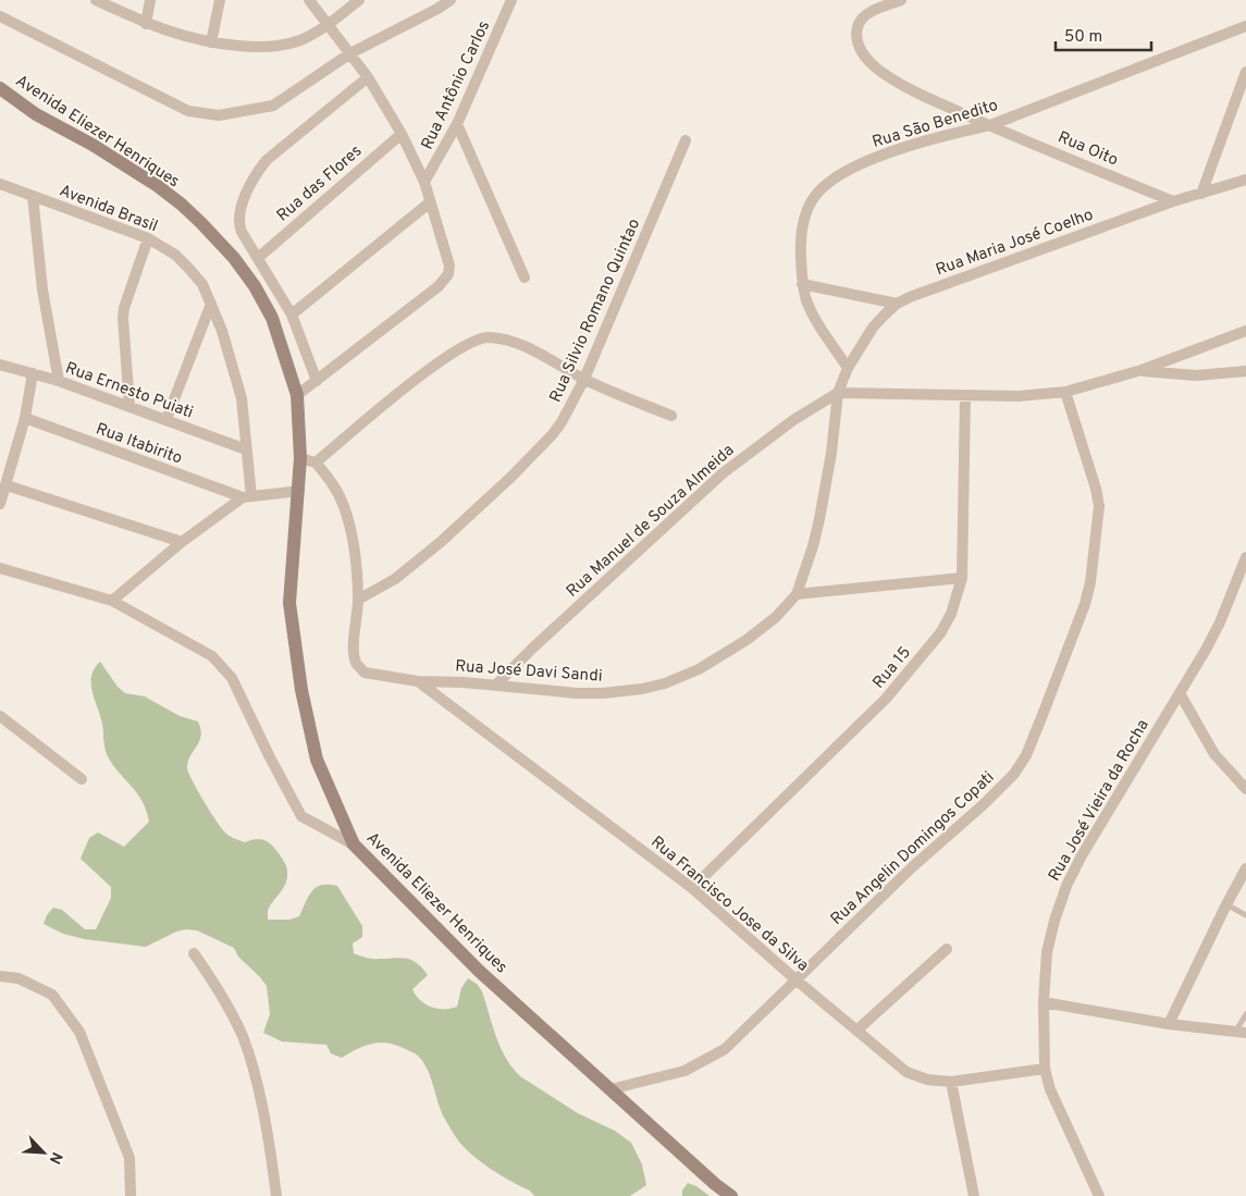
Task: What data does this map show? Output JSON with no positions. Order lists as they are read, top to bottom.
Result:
{
  "streets": {
    "street": [
      "Rua Antônio Carlos",
      "Rua São Benedito",
      "Avenida Eliezer Henriques",
      "Rua Oito",
      "Rua das Flores",
      "Avenida Brasil",
      "Rua Maria José Coelho",
      "Rua Silvio Romano Quintao",
      "Rua Ernesto Puiati",
      "Rua Itabirito",
      "Rua Manuel de Souza Almeida",
      "Rua 15",
      "Rua José Davi Sandi",
      "Rua José Vieira da Rocha",
      "Rua Angelin Domingos Copati",
      "Rua Francisco Jose da Silva"
    ]
  },
  "crossings": [
    ["Rua São Benedito", "Rua Oito"],
    ["Rua São Benedito", "Rua Maria José Coelho"],
    ["Avenida Eliezer Henriques", "Rua Angelin Domingos Copati"],
    ["Rua Oito", "Rua Maria José Coelho"],
    ["Avenida Brasil", "Rua Ernesto Puiati"],
    ["Avenida Brasil", "Rua Itabirito"],
    ["Rua Maria José Coelho", "Rua Manuel de Souza Almeida"],
    ["Rua Maria José Coelho", "Rua José Davi Sandi"],
    ["Rua Silvio Romano Quintao", "Rua José Davi Sandi"],
    ["Rua Manuel de Souza Almeida", "Rua José Davi Sandi"],
    ["Rua 15", "Rua Francisco Jose da Silva"],
    ["Rua José Davi Sandi", "Rua Francisco Jose da Silva"],
    ["Rua José Vieira da Rocha", "Rua Francisco Jose da Silva"],
    ["Rua Angelin Domingos Copati", "Rua Francisco Jose da Silva"]
  ],
  "scale_bar": "50 m",
  "north": "bottom right"
}
